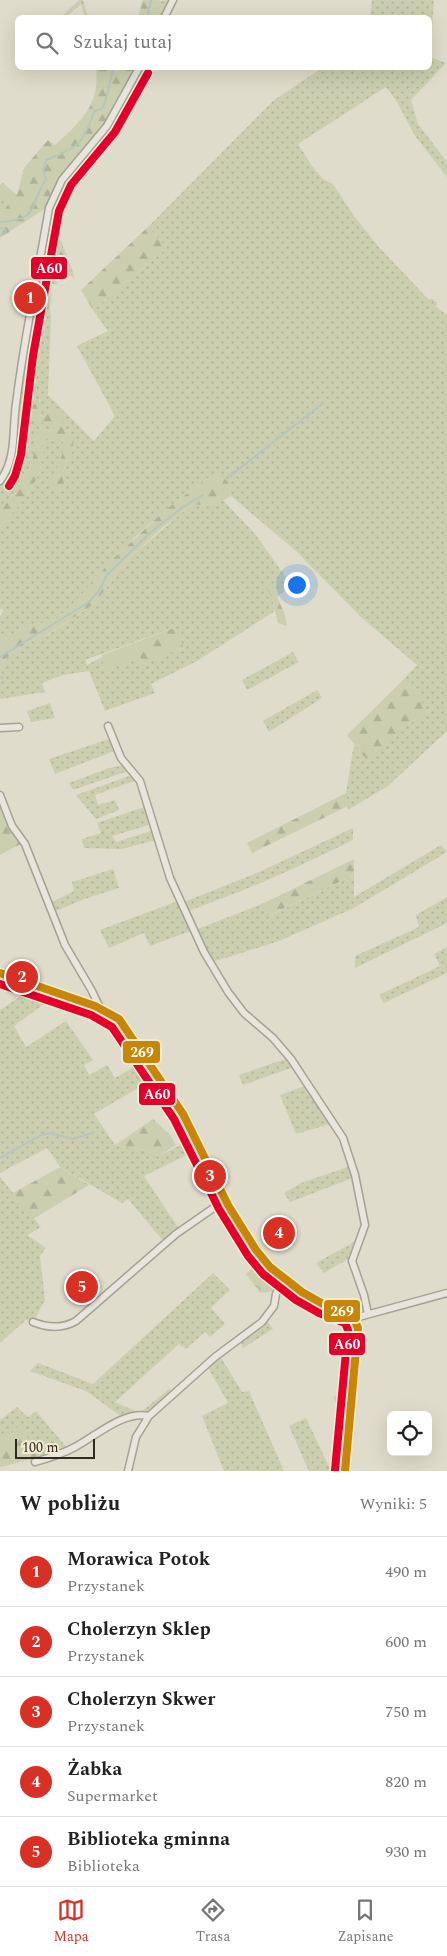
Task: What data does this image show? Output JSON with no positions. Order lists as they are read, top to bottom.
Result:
{
  "lines": ["transit line A60", "transit line 269"],
  "scale_bar": "100 m",
  "page": {
    "search": "Szukaj tutaj",
    "pins": [
      "1",
      "2",
      "3",
      "4",
      "5"
    ],
    "scale": "100 m",
    "heading": ["W pobliżu", "Wyniki: 5"],
    "list": [
      {
        "mark": "1",
        "name": "Morawica Potok",
        "note": "Przystanek",
        "value": "490 m"
      },
      {
        "mark": "2",
        "name": "Cholerzyn Sklep",
        "note": "Przystanek",
        "value": "600 m"
      },
      {
        "mark": "3",
        "name": "Cholerzyn Skwer",
        "note": "Przystanek",
        "value": "750 m"
      },
      {
        "mark": "4",
        "name": "Żabka",
        "note": "Supermarket",
        "value": "820 m"
      },
      {
        "mark": "5",
        "name": "Biblioteka gminna",
        "note": "Biblioteka",
        "value": "930 m"
      }
    ],
    "nav": ["Mapa", "Trasa", "Zapisane"]
  }
}
